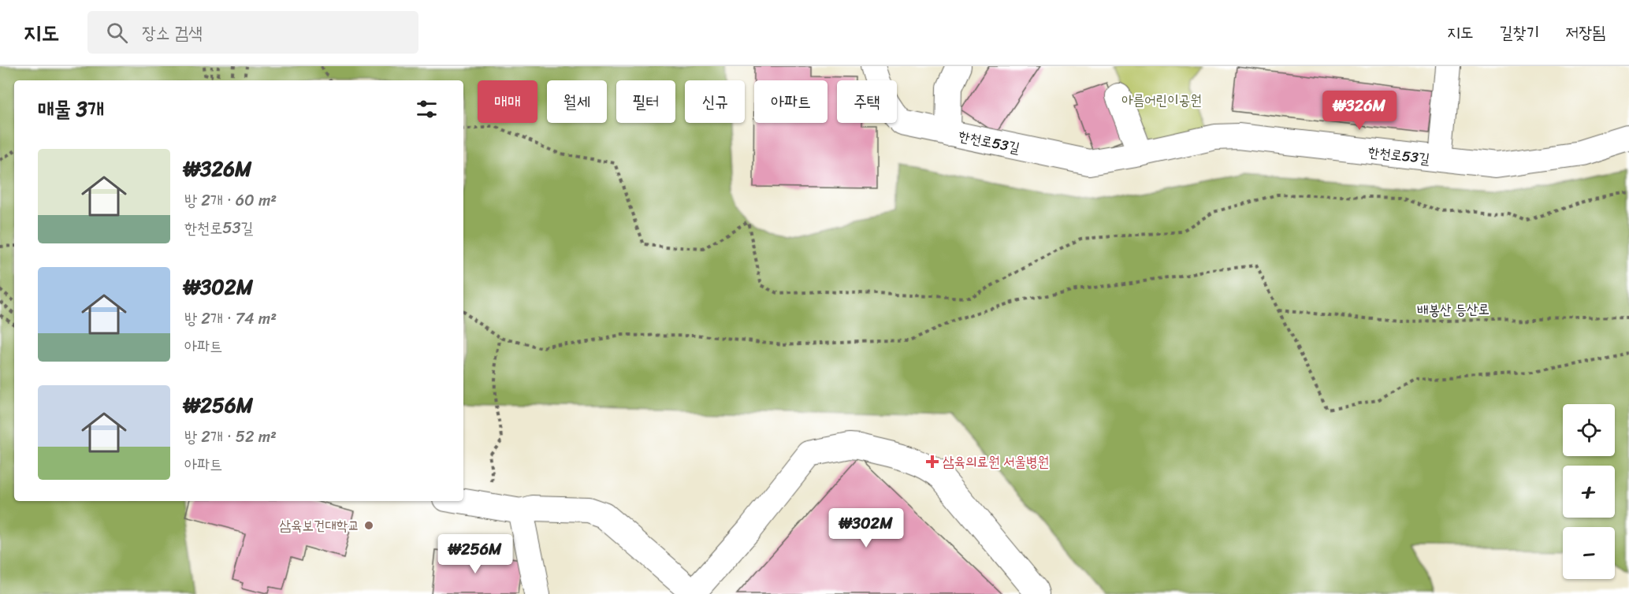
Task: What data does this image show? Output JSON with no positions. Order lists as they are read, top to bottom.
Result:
{
  "streets": {
    "street": ["한천로53길"],
    "path": ["배봉산 등산로"]
  },
  "parks": ["아름어린이공원"],
  "places": {
    "health": ["삼육의료원 서울병원"],
    "other": ["삼육보건대학교"]
  },
  "page": {
    "header": "지도",
    "search": "장소 검색",
    "nav": ["지도", "길찾기", "저장됨"],
    "chip": [
      "매매",
      "월세",
      "필터",
      "신규",
      "아파트",
      "주택"
    ],
    "heading": "매물 3개",
    "price": ["₩326M", "₩302M", "₩256M"],
    "list": [
      {
        "name": "₩326M",
        "note": "방 2개 · 60 m² · 한천로53길"
      },
      {
        "name": "₩302M",
        "note": "방 2개 · 74 m² · 아파트"
      },
      {
        "name": "₩256M",
        "note": "방 2개 · 52 m² · 아파트"
      }
    ],
    "map_buttons": ["+", "−"]
  }
}
